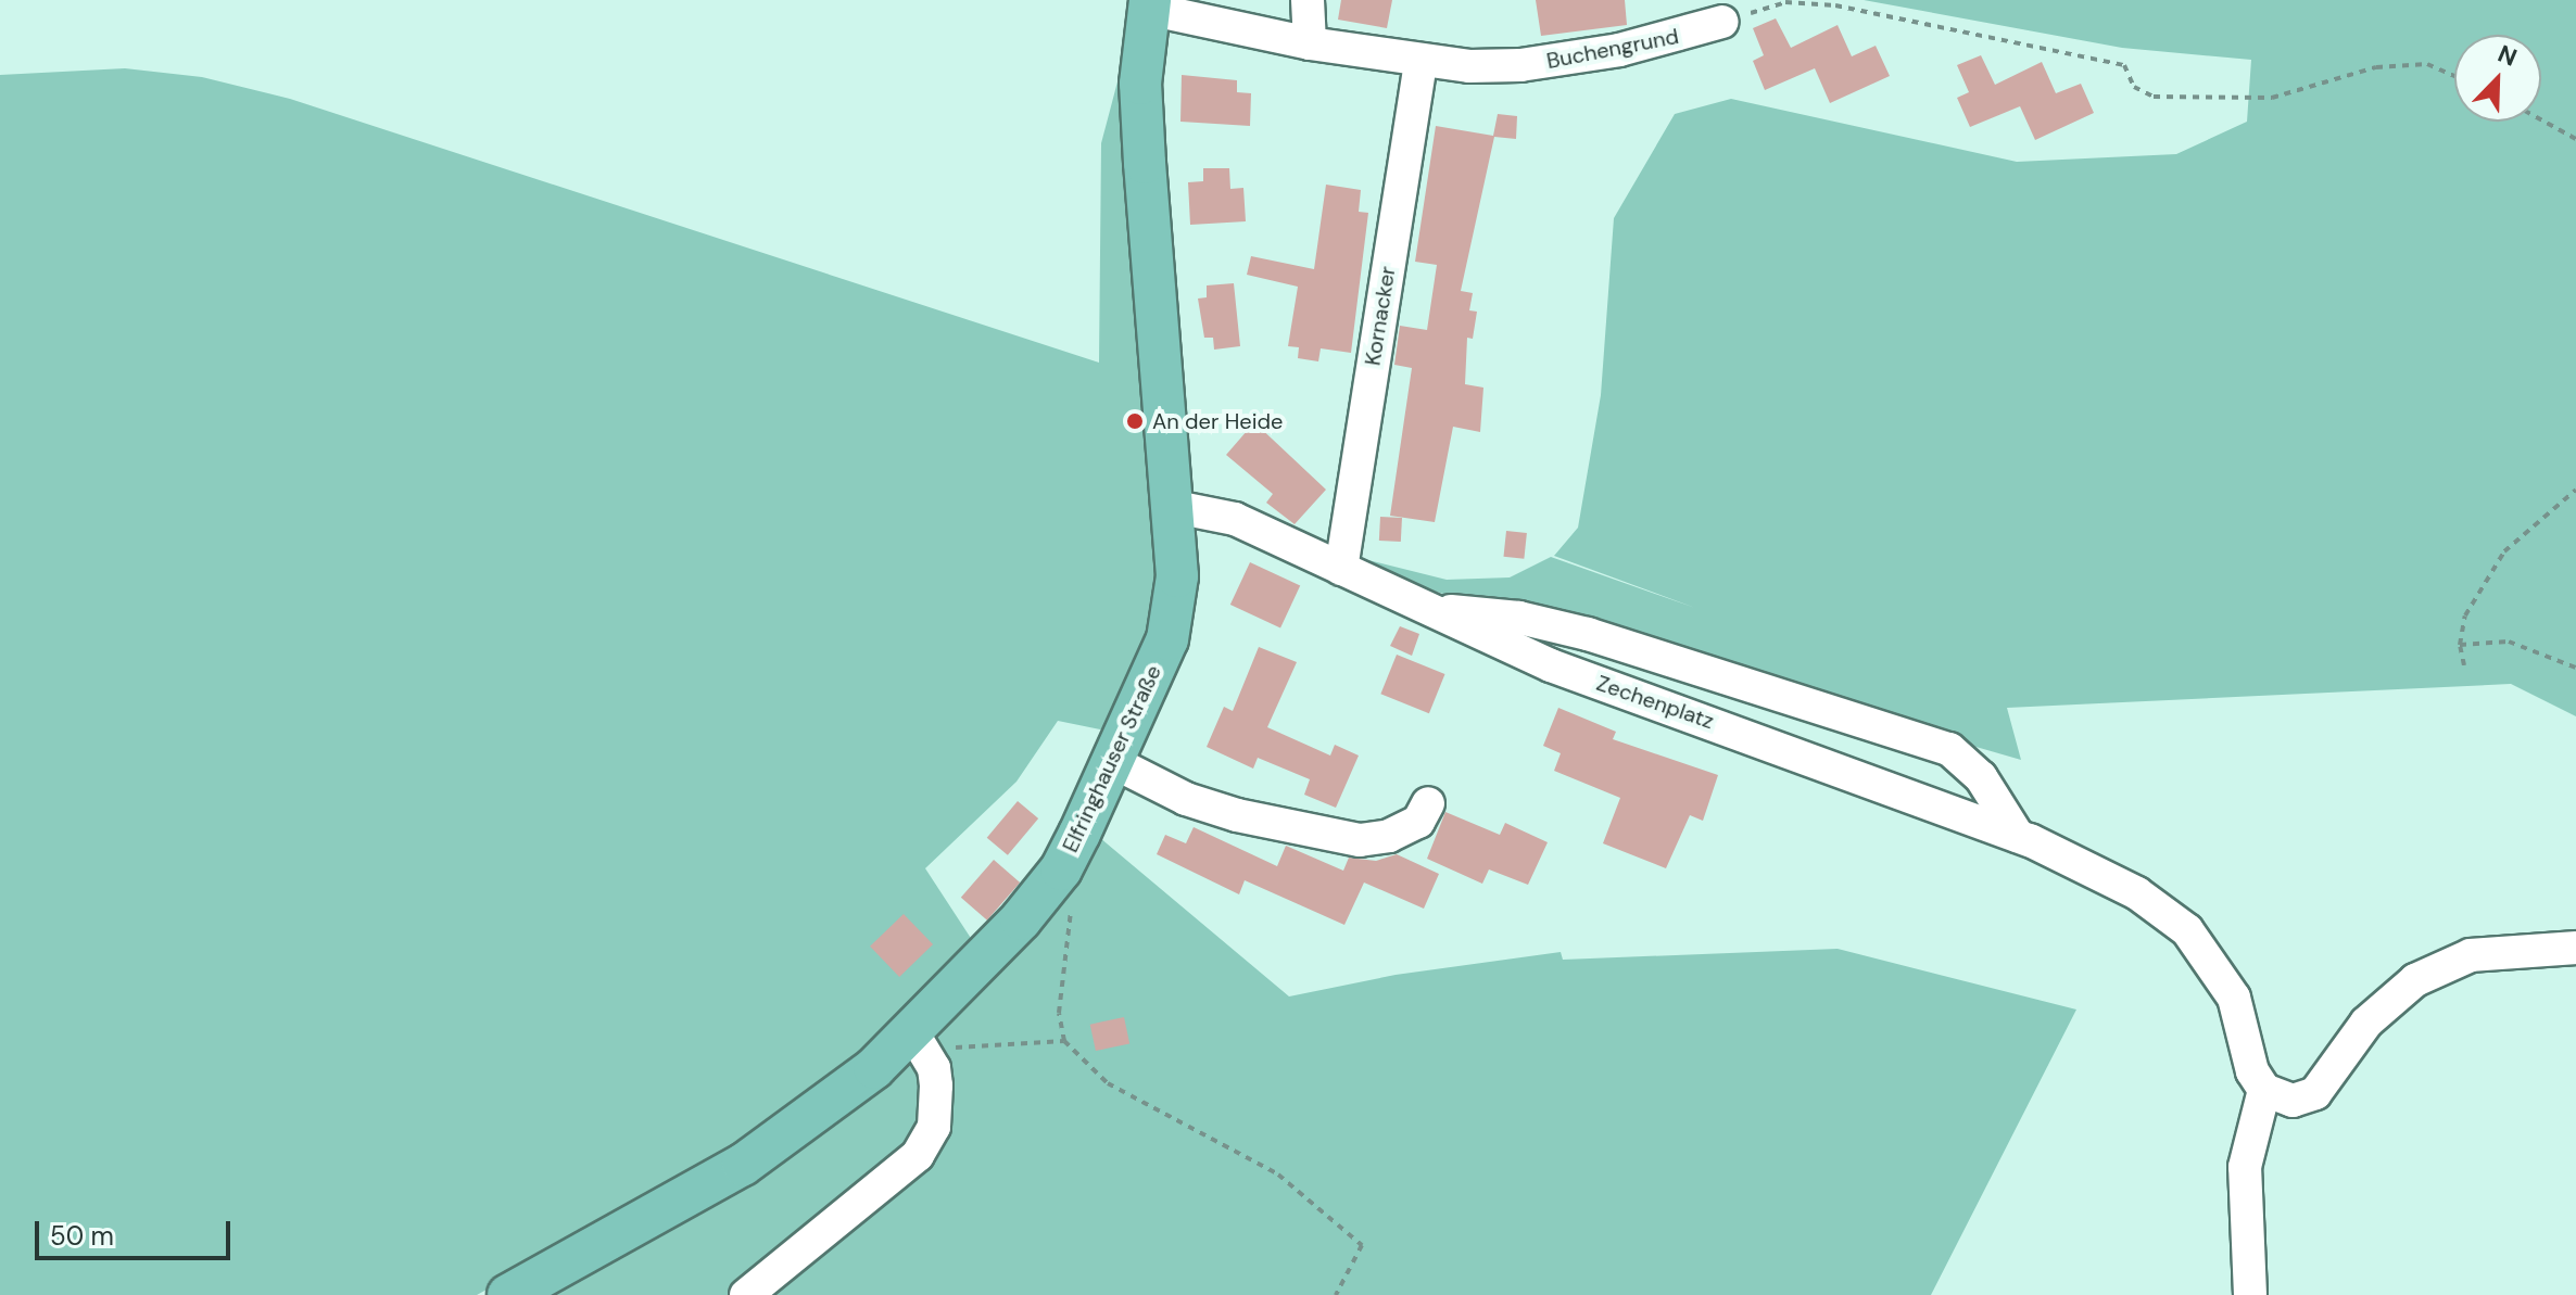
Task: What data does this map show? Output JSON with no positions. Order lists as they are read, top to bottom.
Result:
{
  "streets": {
    "main road": ["Elfringhauser Straße"],
    "street": ["Buchengrund", "Kornacker", "Zechenplatz"]
  },
  "crossings": [
    ["Buchengrund", "Kornacker"],
    ["Buchengrund", "Elfringhauser Straße"],
    ["Kornacker", "Zechenplatz"],
    ["Zechenplatz", "Elfringhauser Straße"]
  ],
  "places": ["An der Heide"],
  "scale_bar": "50 m",
  "north": "top right"
}
